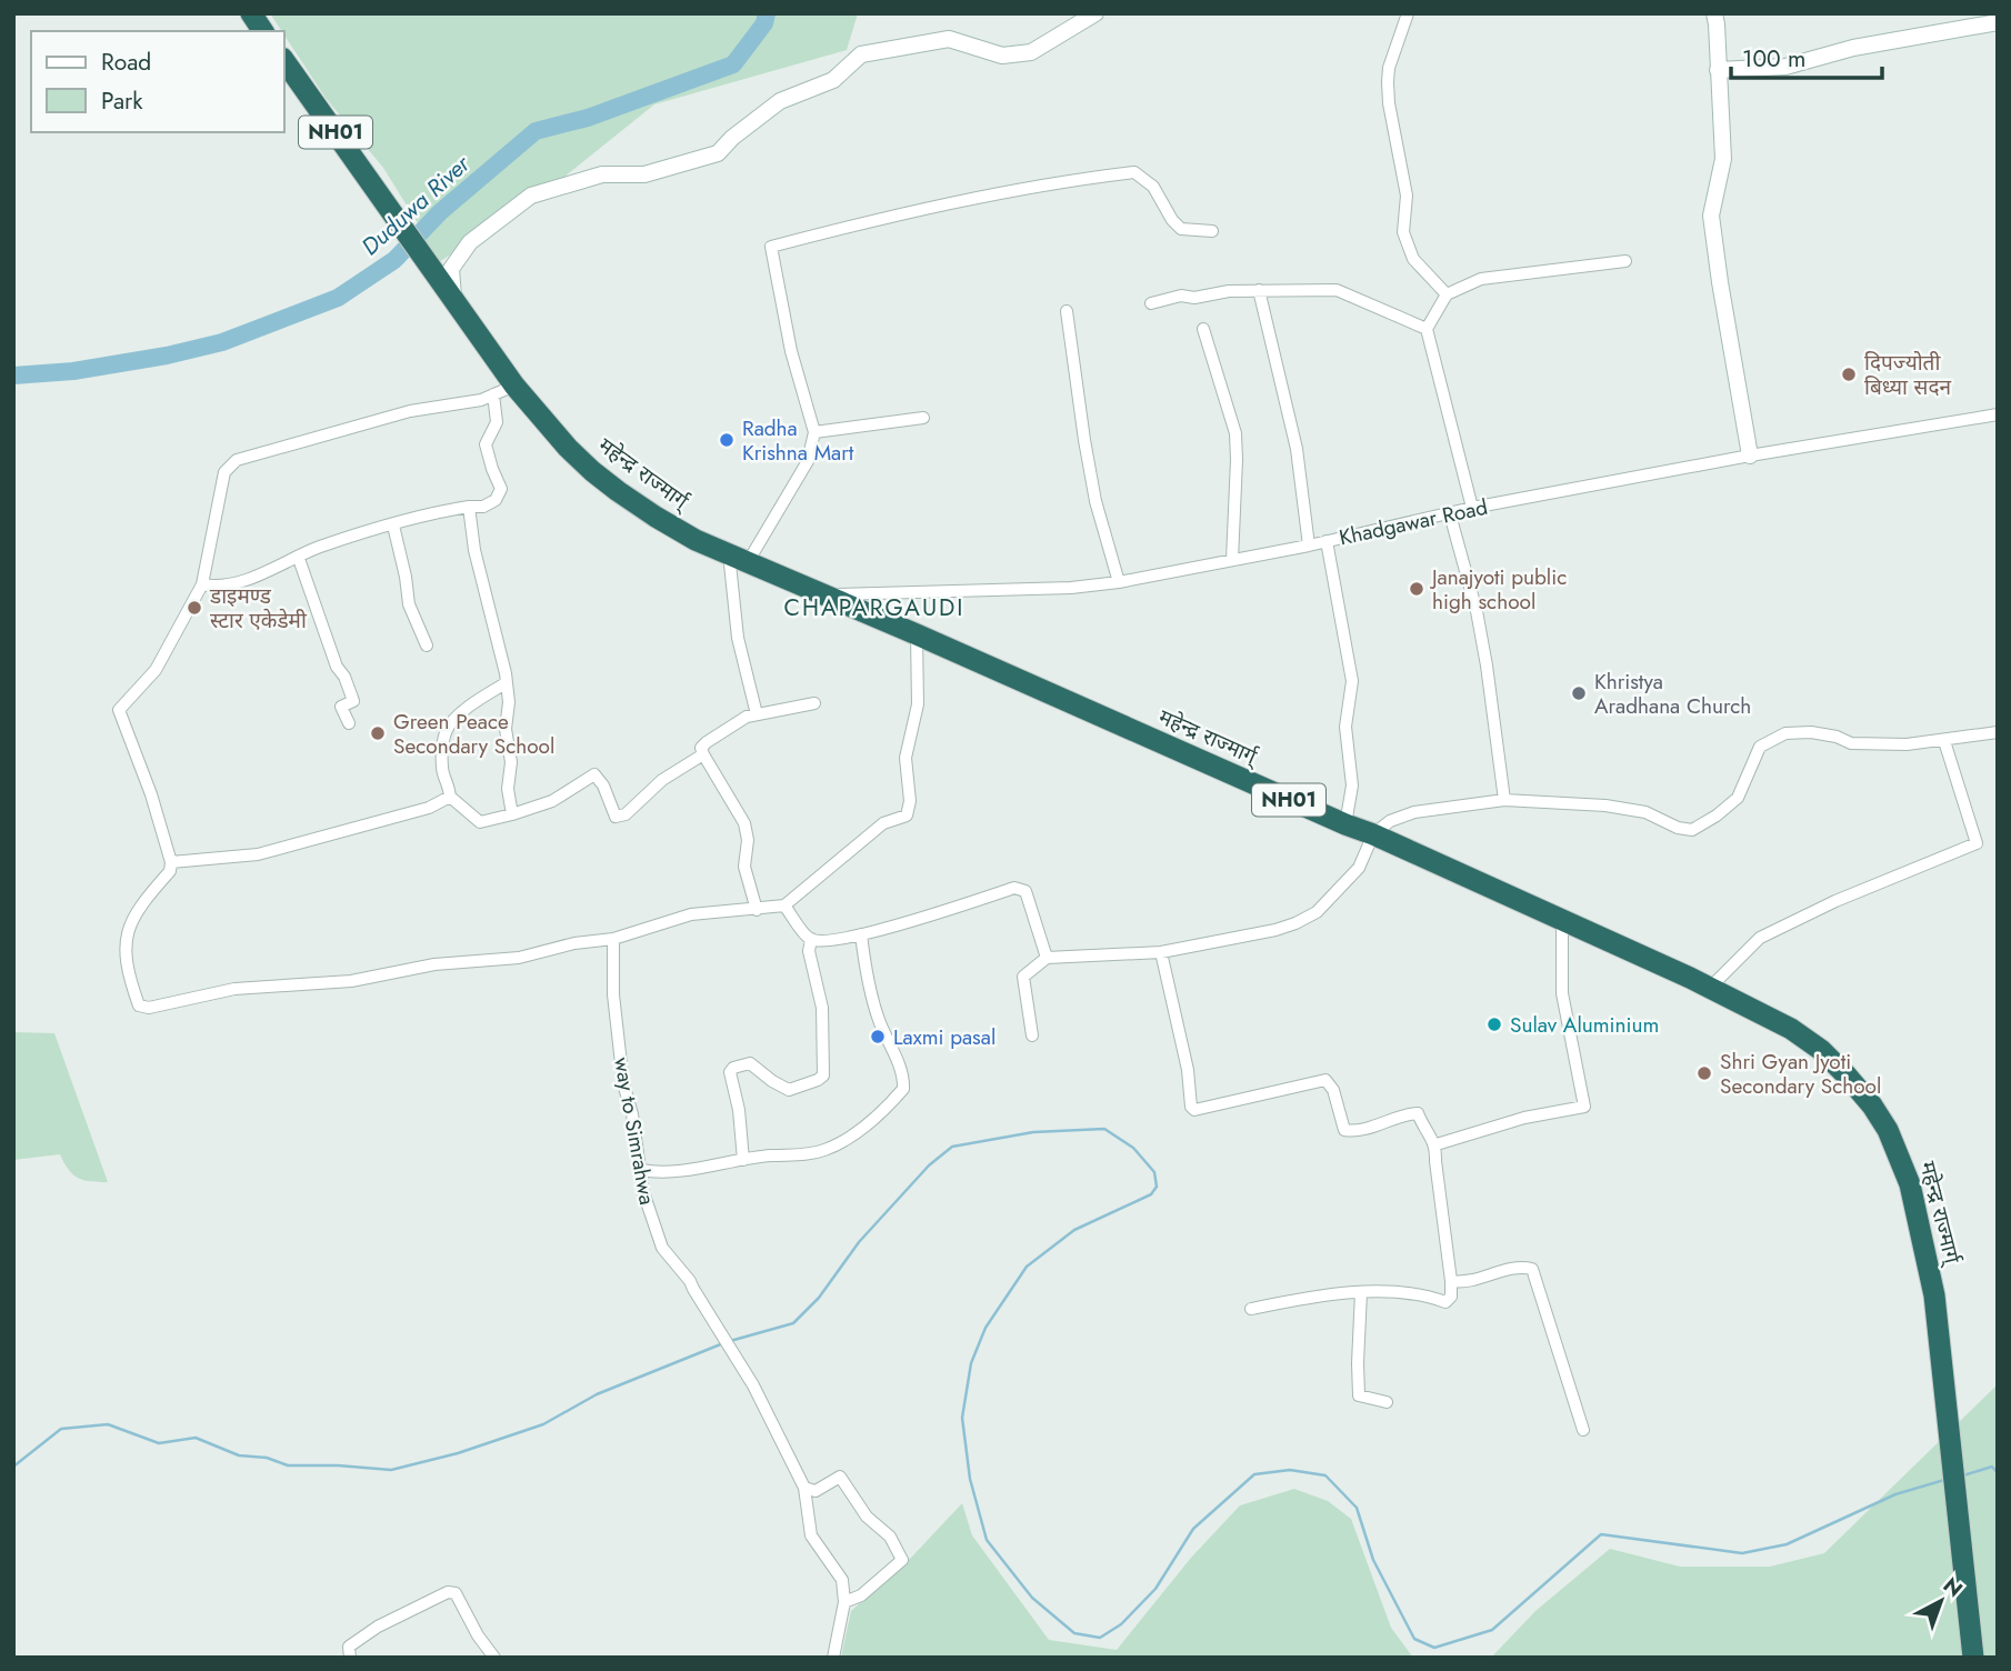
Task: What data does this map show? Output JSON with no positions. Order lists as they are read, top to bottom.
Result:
{
  "streets": {
    "highway": ["NH01", "महेन्द्र राज्मार्ग्"],
    "street": ["Khadgawar Road", "way to Simrahwa"]
  },
  "crossings": [
    ["महेन्द्र राज्मार्ग्", "Khadgawar Road"]
  ],
  "districts": ["CHAPARGAUDI"],
  "water": ["Duduwa River"],
  "places": [
    "दिपज्योती बिध्या सदन",
    "Radha Krishna Mart",
    "Janajyoti public high school",
    "डाइमण्ड स्टार एकेडेमी",
    "Khristya Aradhana Church",
    "Green Peace Secondary School",
    "Sulav Aluminium",
    "Laxmi pasal",
    "Shri Gyan Jyoti Secondary School"
  ],
  "legend": ["Road", "Park"],
  "scale_bar": "100 m",
  "north": "top right"
}
